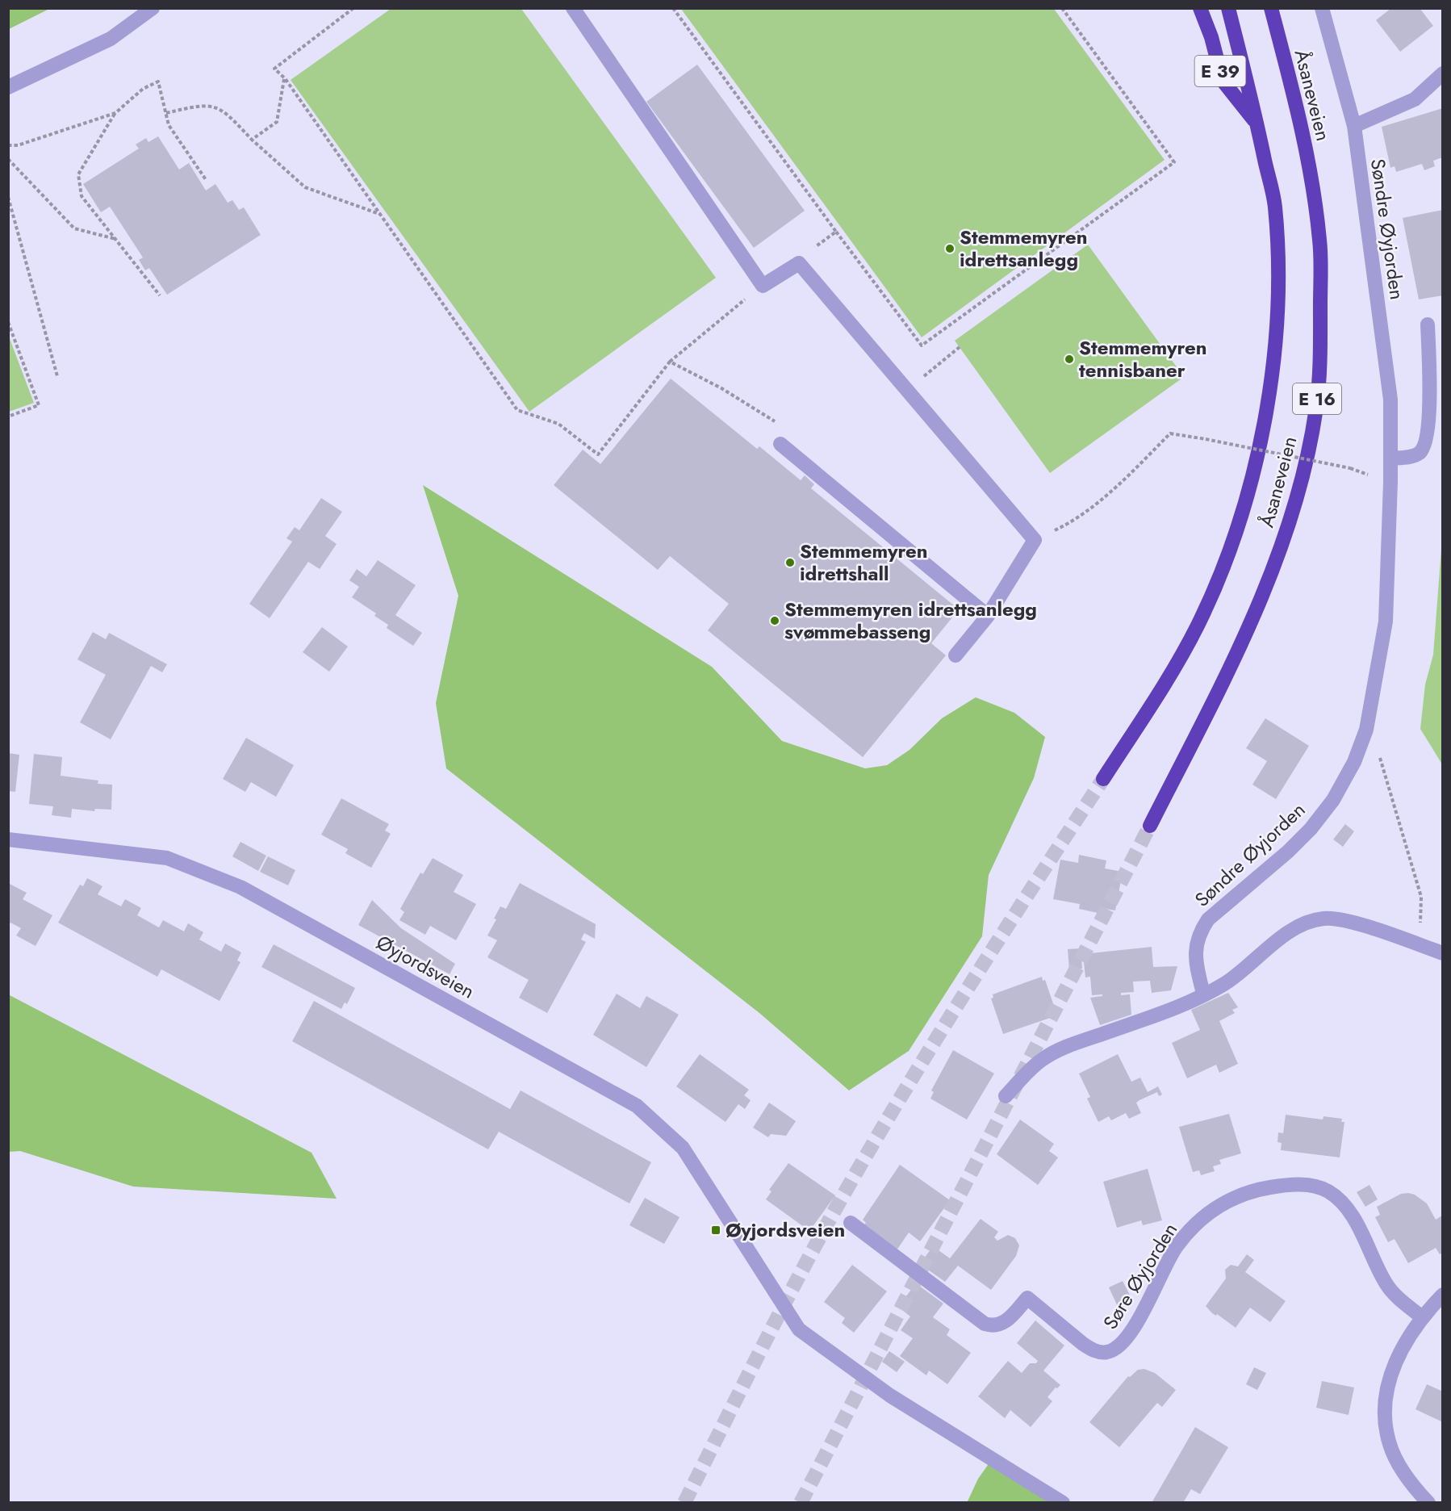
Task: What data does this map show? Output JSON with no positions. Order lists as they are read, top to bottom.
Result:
{
  "streets": {
    "highway": ["E 39", "Åsaneveien", "E 16"],
    "street": ["Søndre Øyjorden", "Øyjordsveien", "Søre Øyjorden"]
  },
  "crossings": [
    ["E 39", "Åsaneveien"]
  ],
  "places": {
    "other": [
      "Stemmemyren idrettsanlegg",
      "Stemmemyren tennisbaner",
      "Stemmemyren idrettshall",
      "Stemmemyren idrettsanlegg svømmebasseng"
    ],
    "transit": ["Øyjordsveien"]
  }
}
